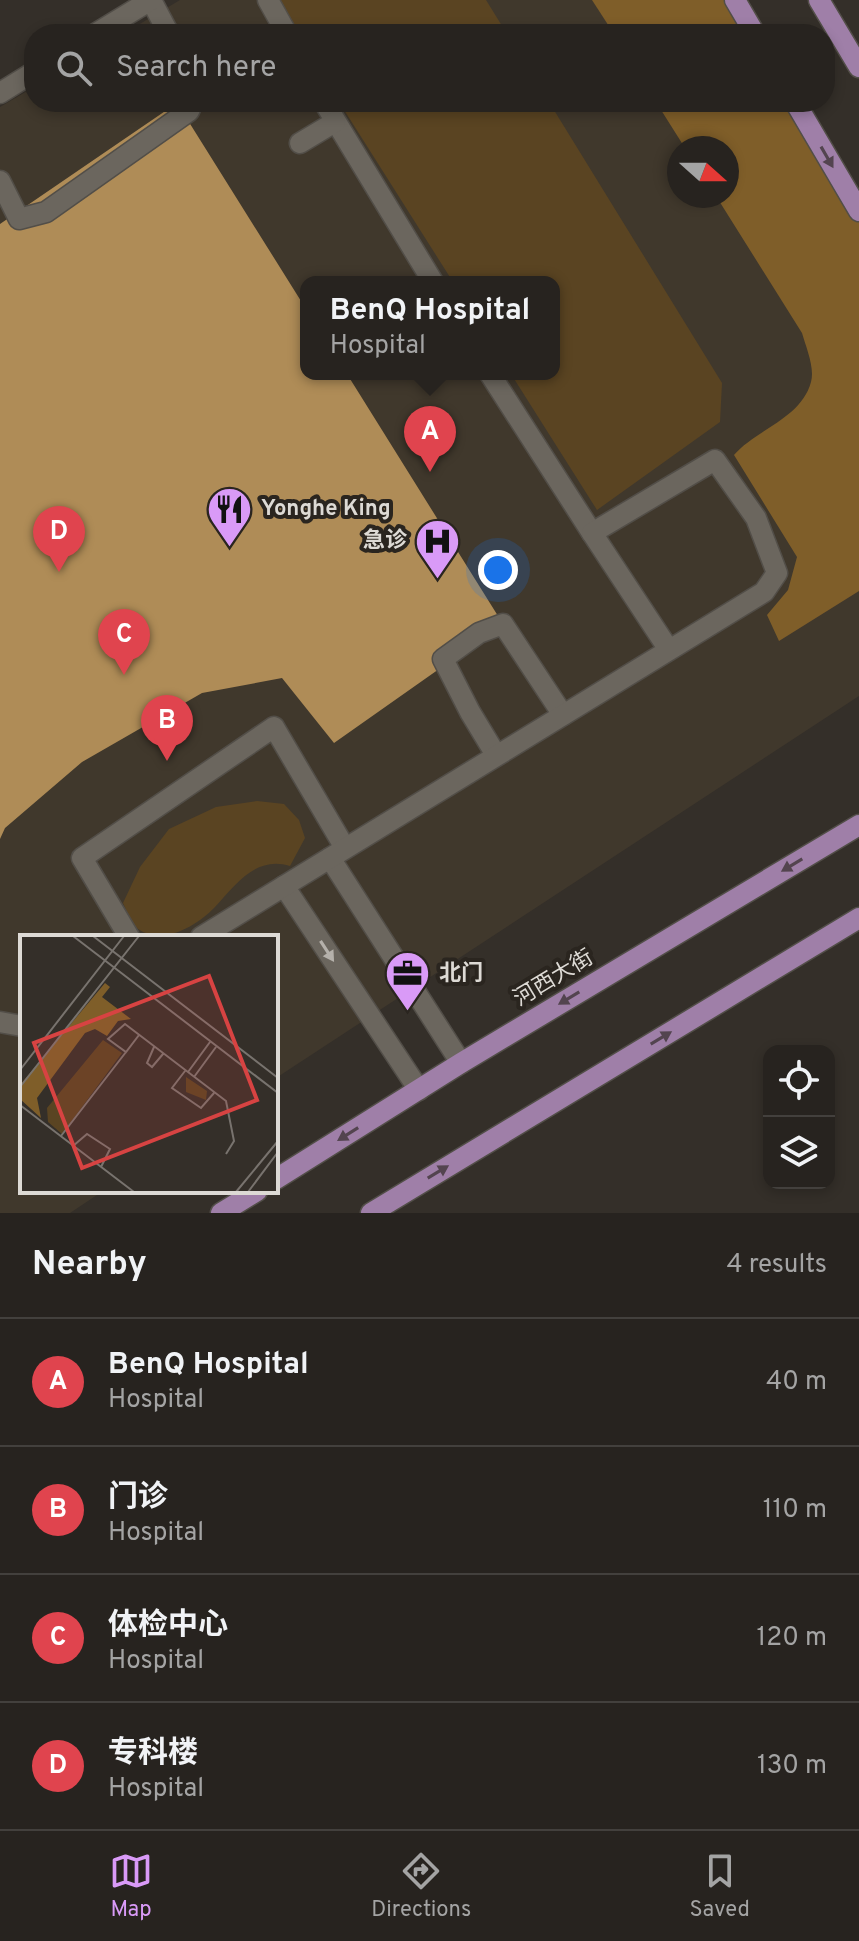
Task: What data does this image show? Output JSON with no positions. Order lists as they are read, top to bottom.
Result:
{
  "streets": {
    "main road": ["河西大街"]
  },
  "places": {
    "restaurant": ["Yonghe King"],
    "hospital": ["急诊"],
    "office": ["北门"]
  },
  "north": "right",
  "page": {
    "search": "Search here",
    "popup": ["BenQ Hospital", "Hospital"],
    "pins": [
      "A",
      "D",
      "C",
      "B"
    ],
    "heading": ["Nearby", "4 results"],
    "list": [
      {
        "mark": "A",
        "name": "BenQ Hospital",
        "note": "Hospital",
        "value": "40 m"
      },
      {
        "mark": "B",
        "name": "门诊",
        "note": "Hospital",
        "value": "110 m"
      },
      {
        "mark": "C",
        "name": "体检中心",
        "note": "Hospital",
        "value": "120 m"
      },
      {
        "mark": "D",
        "name": "专科楼",
        "note": "Hospital",
        "value": "130 m"
      }
    ],
    "nav": ["Map", "Directions", "Saved"]
  }
}
